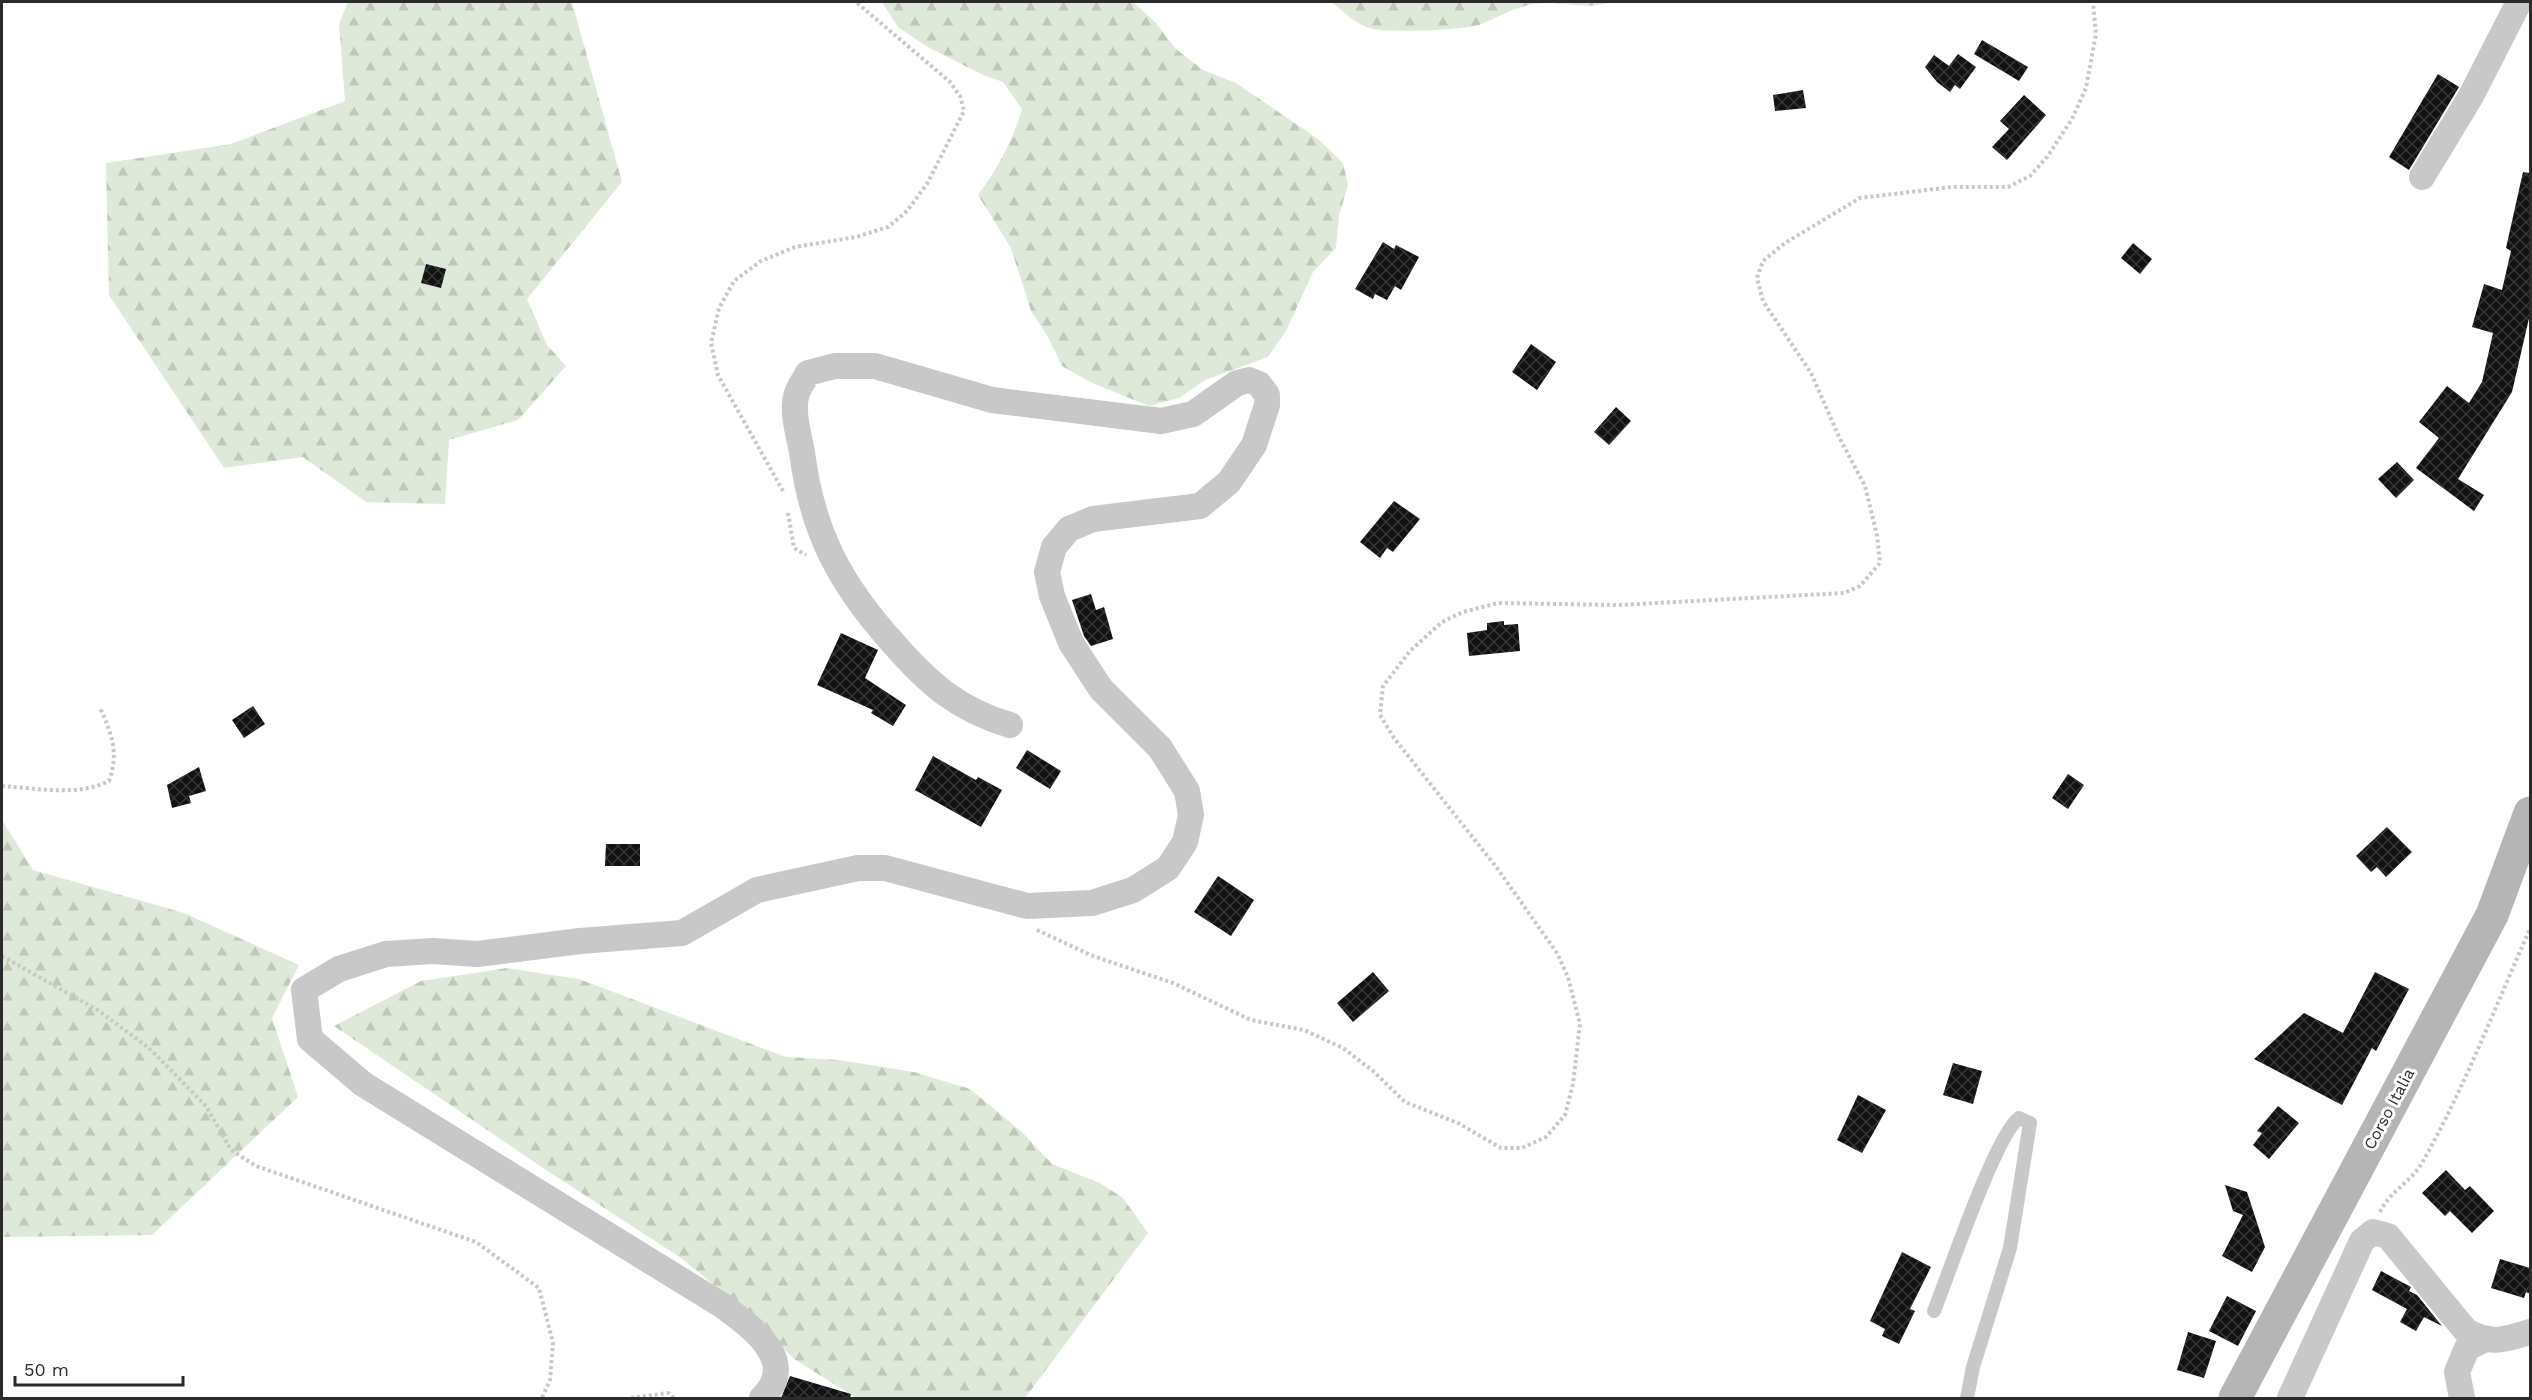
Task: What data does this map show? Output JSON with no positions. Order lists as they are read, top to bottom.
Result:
{
  "streets": {
    "main road": ["Corso Italia"]
  },
  "scale_bar": "50 m"
}
